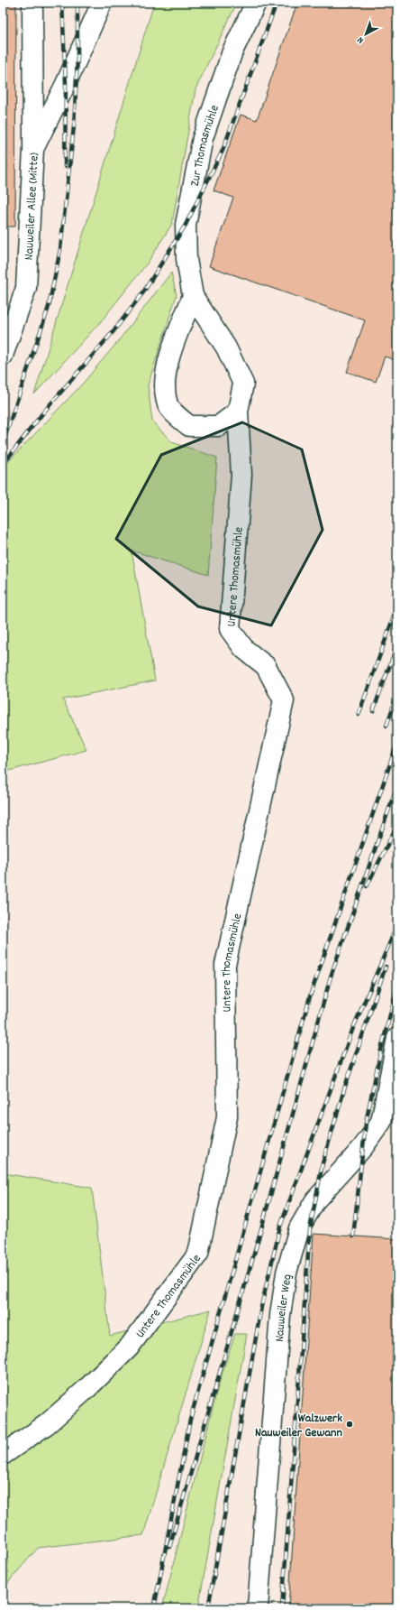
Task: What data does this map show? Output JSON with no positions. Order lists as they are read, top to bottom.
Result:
{
  "streets": {
    "lane": [
      "Zur Thomasmühle",
      "Nauweiler Allee (Mitte)",
      "Untere Thomasmühle",
      "Nauweiler Weg"
    ]
  },
  "crossings": [
    ["Zur Thomasmühle", "Untere Thomasmühle"]
  ],
  "places": ["Walzwerk Nauweiler Gewann"],
  "north": "bottom left"
}
